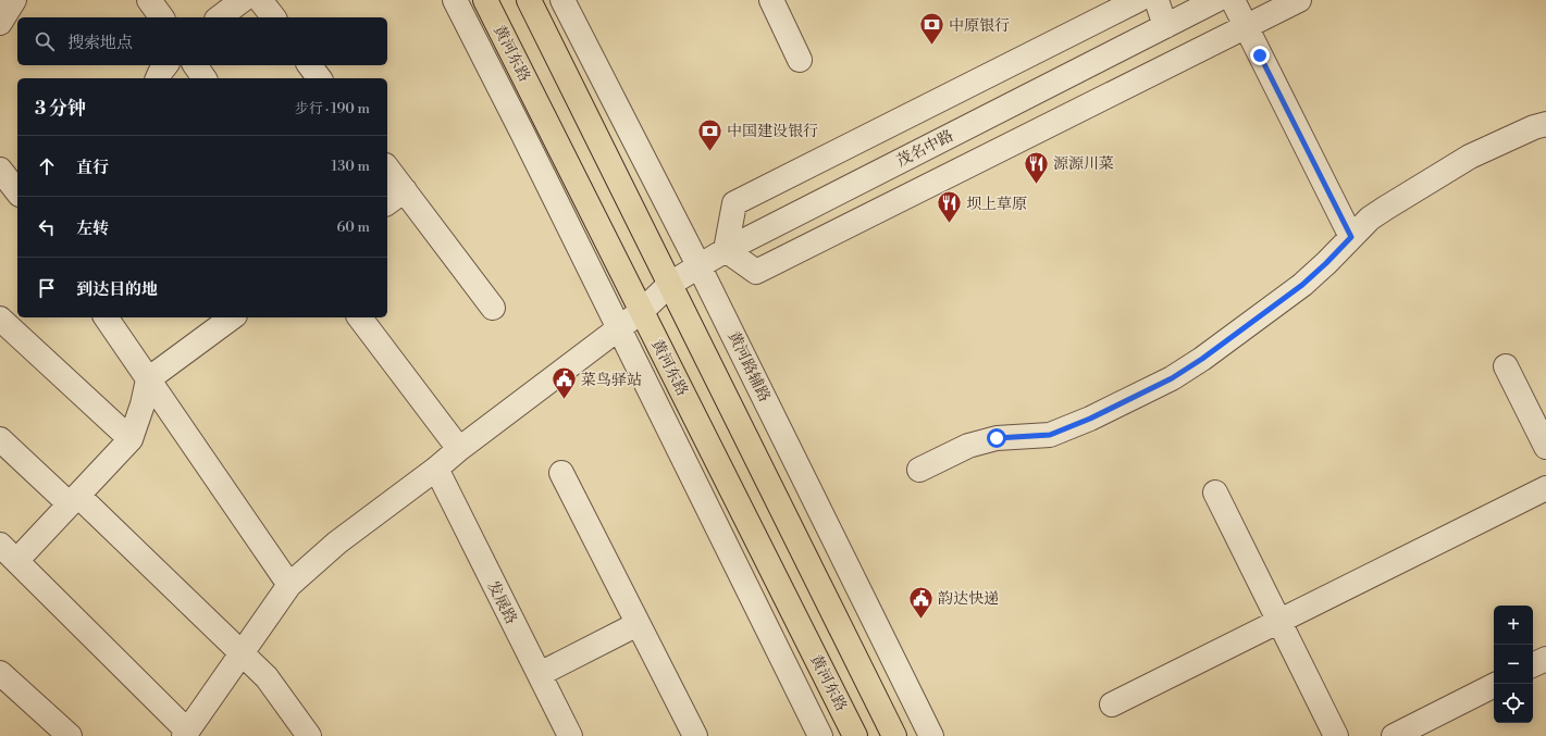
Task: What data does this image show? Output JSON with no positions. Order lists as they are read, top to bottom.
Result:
{
  "streets": {
    "main road": ["黄河东路"],
    "street": ["茂名中路", "黄河路辅路", "发展路"]
  },
  "crossings": [
    ["黄河东路", "茂名中路"],
    ["茂名中路", "黄河路辅路"],
    ["茂名中路", "发展路"]
  ],
  "places": {
    "bank": ["中原银行", "中国建设银行"],
    "restaurant": ["源源川菜", "坝上草原"],
    "public building": ["菜鸟驿站", "韵达快递"]
  },
  "page": {
    "search": "搜索地点",
    "heading": ["3 分钟", "步行 · 190 m"],
    "list": [
      ["直行", "130 m"],
      ["左转", "60 m"],
      "到达目的地"
    ],
    "map_buttons": ["+", "−"]
  }
}
